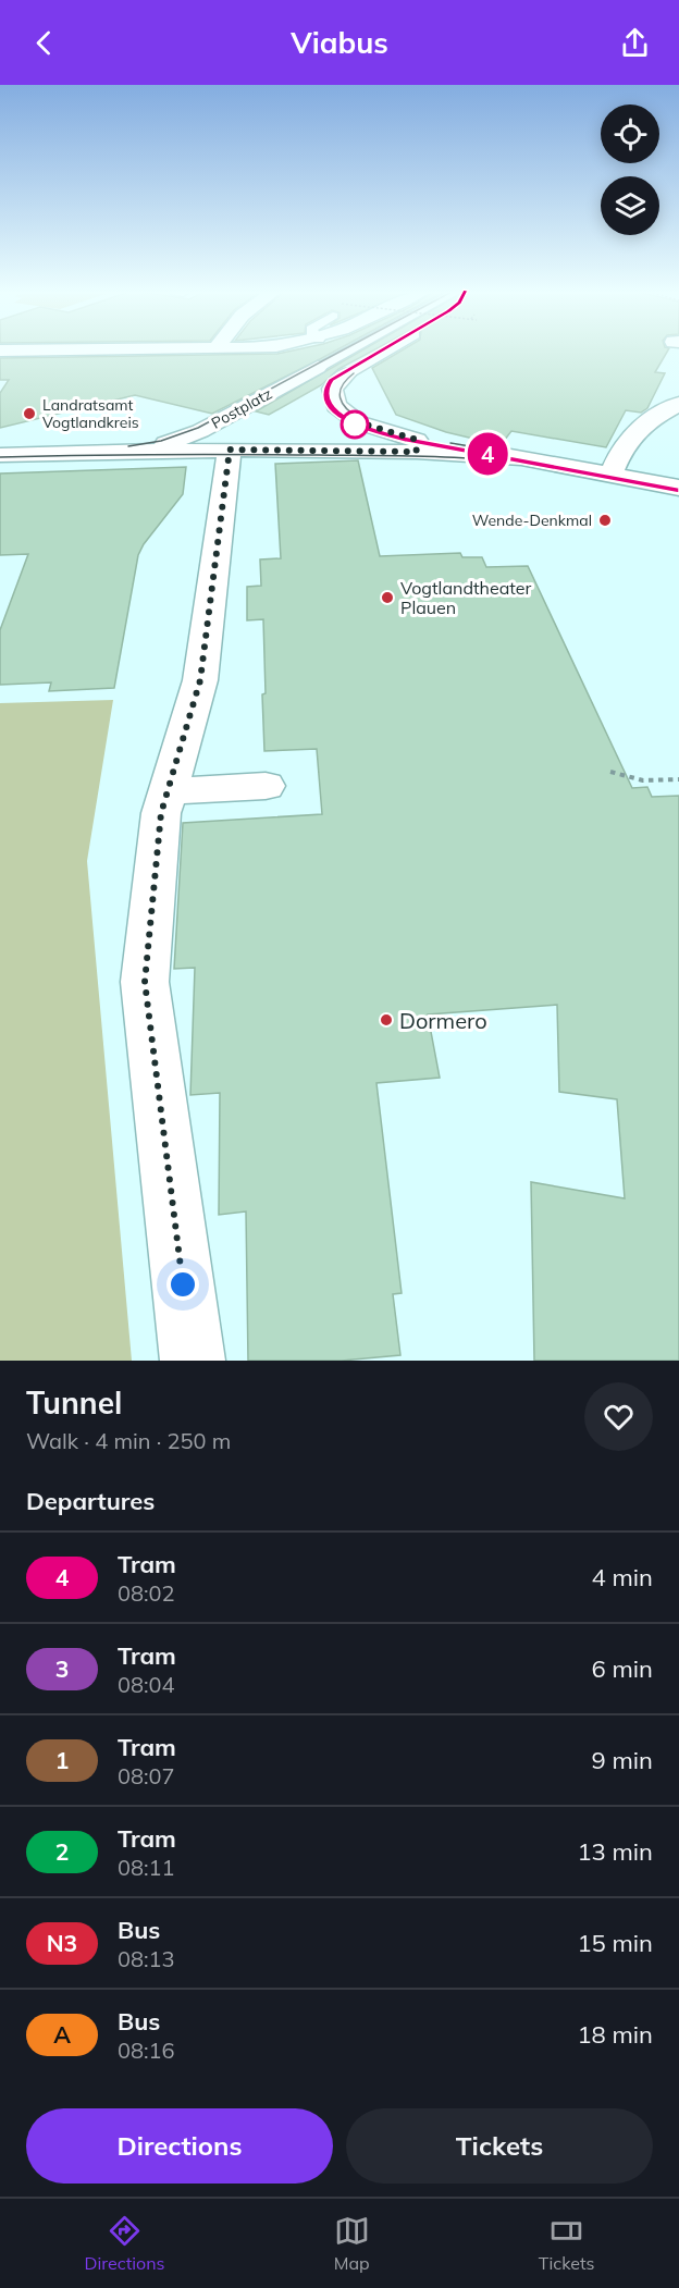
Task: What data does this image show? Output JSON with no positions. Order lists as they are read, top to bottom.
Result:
{
  "streets": {
    "street": ["Postplatz"]
  },
  "places": [
    "Landratsamt Vogtlandkreis",
    "Wende-Denkmal",
    "Vogtlandtheater Plauen",
    "Dormero"
  ],
  "lines": ["tram line 4"],
  "page": {
    "header": "Viabus",
    "on_map": "4",
    "heading": [
      ["Tunnel", "Walk · 4 min · 250 m"],
      "Departures"
    ],
    "list": [
      {
        "mark": "4",
        "name": "Tram",
        "note": "08:02",
        "value": "4 min"
      },
      {
        "mark": "3",
        "name": "Tram",
        "note": "08:04",
        "value": "6 min"
      },
      {
        "mark": "1",
        "name": "Tram",
        "note": "08:07",
        "value": "9 min"
      },
      {
        "mark": "2",
        "name": "Tram",
        "note": "08:11",
        "value": "13 min"
      },
      {
        "mark": "N3",
        "name": "Bus",
        "note": "08:13",
        "value": "15 min"
      },
      {
        "mark": "A",
        "name": "Bus",
        "note": "08:16",
        "value": "18 min"
      }
    ],
    "buttons": ["Directions", "Tickets"],
    "tabs": ["Directions", "Map", "Tickets"]
  }
}
